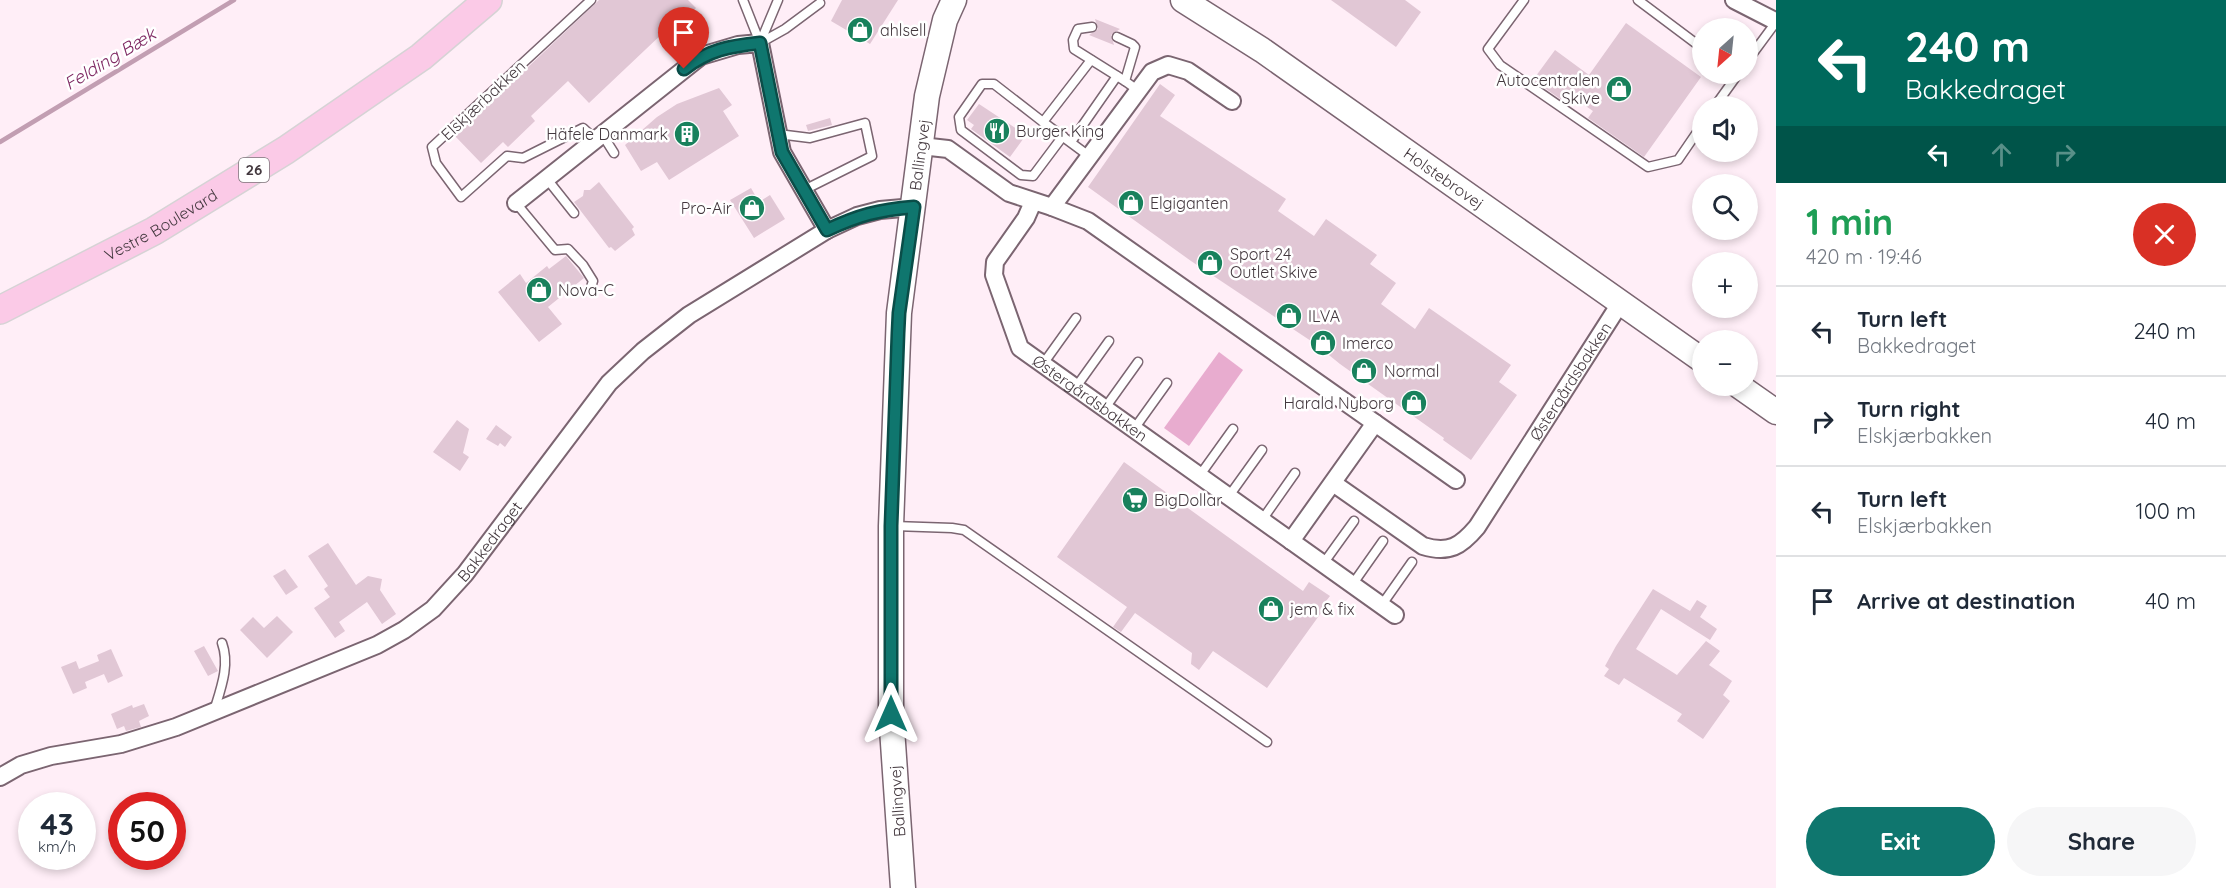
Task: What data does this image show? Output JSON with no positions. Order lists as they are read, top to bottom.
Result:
{
  "streets": {
    "main road": [
      "Ballingvej",
      "26",
      "Holstebrovej",
      "Vestre Boulevard"
    ],
    "street": ["Østergårdsbakken", "Bakkedraget"],
    "lane": ["Elskjærbakken"]
  },
  "crossings": [
    ["Ballingvej", "Bakkedraget"],
    ["Holstebrovej", "Østergårdsbakken"]
  ],
  "water": ["Felding Bæk"],
  "places": {
    "shop": [
      "ahlsell",
      "Autocentralen Skive",
      "Elgiganten",
      "Pro-Air",
      "Sport 24 Outlet Skive",
      "Nova-C",
      "ILVA",
      "Imerco",
      "Normal",
      "Harald Nyborg",
      "jem & fix"
    ],
    "restaurant": ["Burger King"],
    "building": ["Häfele Danmark"],
    "supermarket": ["BigDollar"]
  },
  "north": "bottom left",
  "page": {
    "turn": ["240 m", "Bakkedraget"],
    "map_buttons": ["+", "−"],
    "heading": ["1 min", "420 m · 19:46"],
    "list": [
      {
        "name": "Turn left",
        "note": "Bakkedraget",
        "value": "240 m"
      },
      {
        "name": "Turn right",
        "note": "Elskjærbakken",
        "value": "40 m"
      },
      {
        "name": "Turn left",
        "note": "Elskjærbakken",
        "value": "100 m"
      },
      {
        "name": "Arrive at destination",
        "value": "40 m"
      }
    ],
    "speed": "43 km/h",
    "limit": "50",
    "buttons": ["Exit", "Share"]
  }
}
